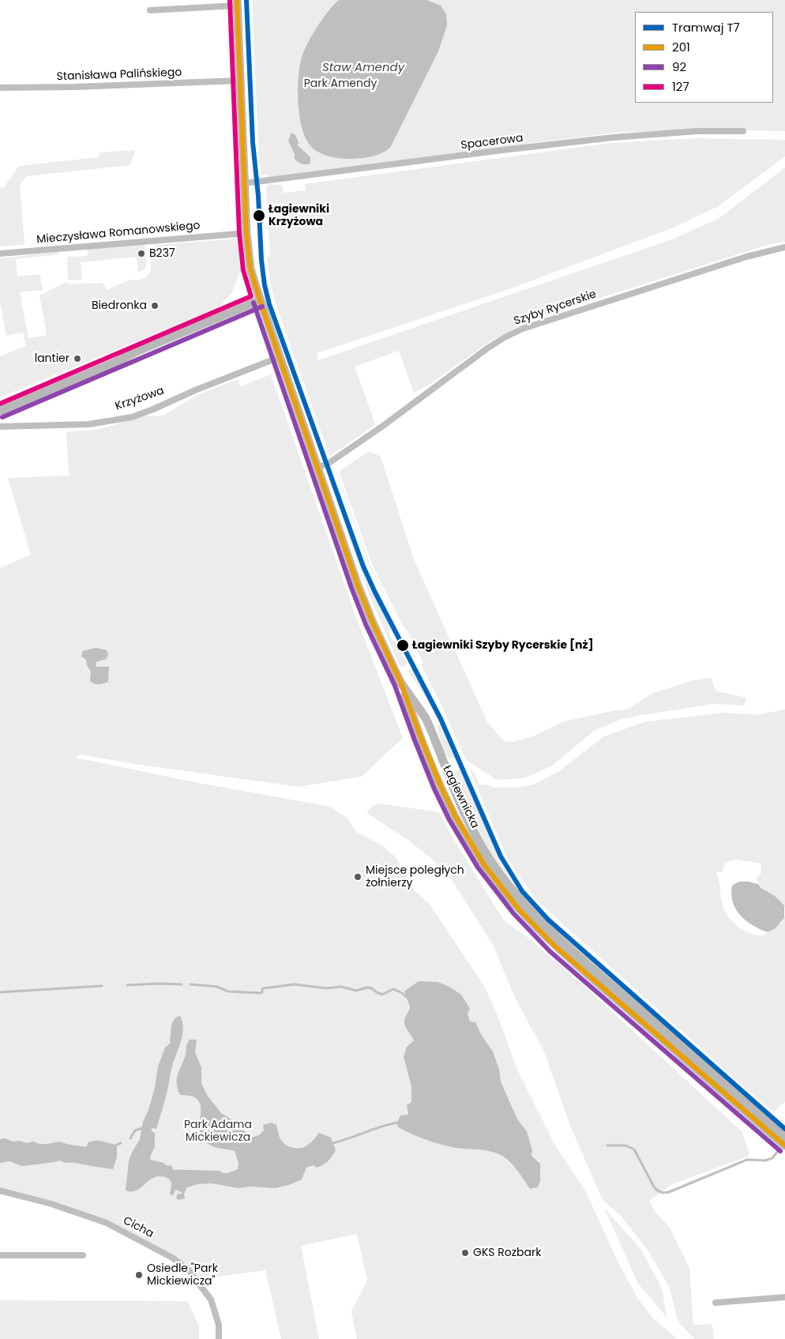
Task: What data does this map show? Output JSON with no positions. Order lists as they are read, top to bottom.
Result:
{
  "streets": {
    "main road": ["Łagiewnicka"],
    "street": [
      "Stanisława Palińskiego",
      "Spacerowa",
      "Mieczysława Romanowskiego",
      "Szyby Rycerskie",
      "Krzyżowa",
      "Cicha"
    ]
  },
  "crossings": [
    ["Stanisława Palińskiego", "Łagiewnicka"],
    ["Spacerowa", "Łagiewnicka"],
    ["Szyby Rycerskie", "Łagiewnicka"],
    ["Krzyżowa", "Łagiewnicka"]
  ],
  "water": ["Staw Amendy"],
  "parks": ["Park Amendy", "Park Adama Mickiewicza"],
  "places": [
    "Łagiewniki Krzyżowa",
    "B237",
    "Biedronka",
    "lantier",
    "Łagiewniki Szyby Rycerskie [nż]",
    "Miejsce poległych żołnierzy",
    "GKS Rozbark",
    "Osiedle \"Park Mickiewicza\""
  ],
  "lines": [
    "tram line T7",
    "transit line 201",
    "transit line 127",
    "transit line 92"
  ],
  "legend": [
    "Tramwaj T7",
    "201",
    "92",
    "127"
  ]
}
